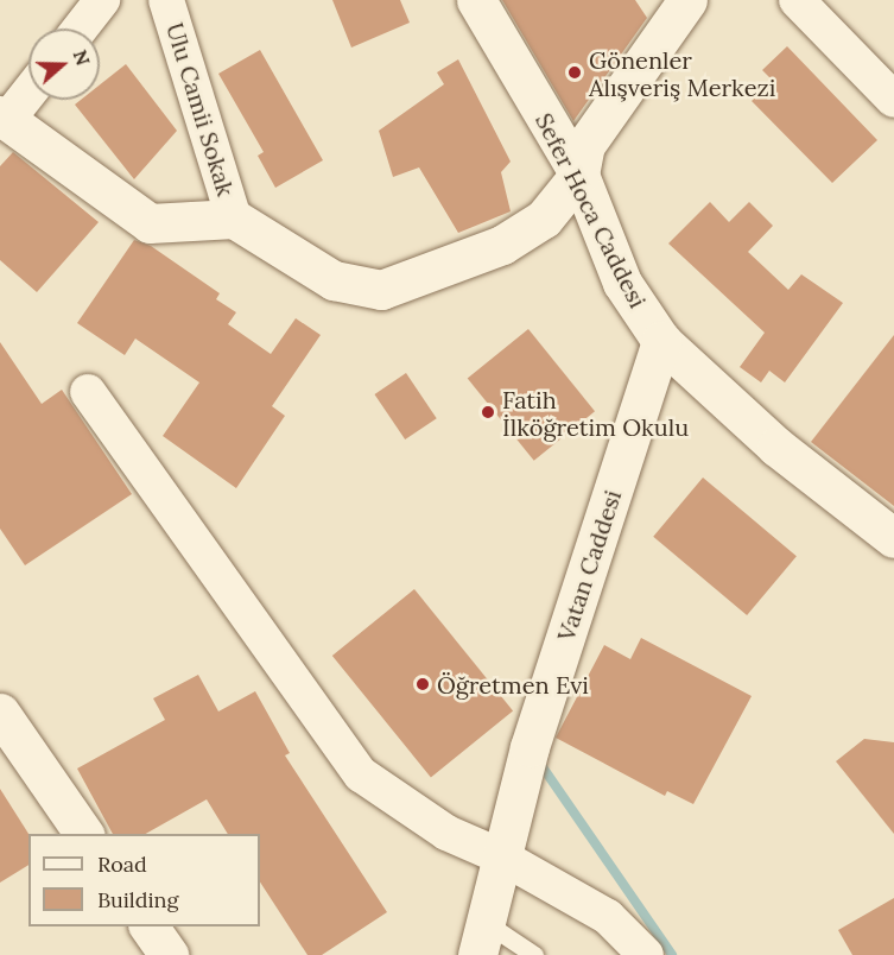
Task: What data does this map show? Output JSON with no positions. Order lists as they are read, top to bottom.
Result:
{
  "streets": {
    "street": ["Ulu Camii Sokak", "Sefer Hoca Caddesi", "Vatan Caddesi"]
  },
  "crossings": [
    ["Sefer Hoca Caddesi", "Vatan Caddesi"]
  ],
  "places": ["Gönenler Alışveriş Merkezi", "Fatih İlköğretim Okulu", "Öğretmen Evi"],
  "legend": ["Road", "Building"],
  "north": "right"
}
